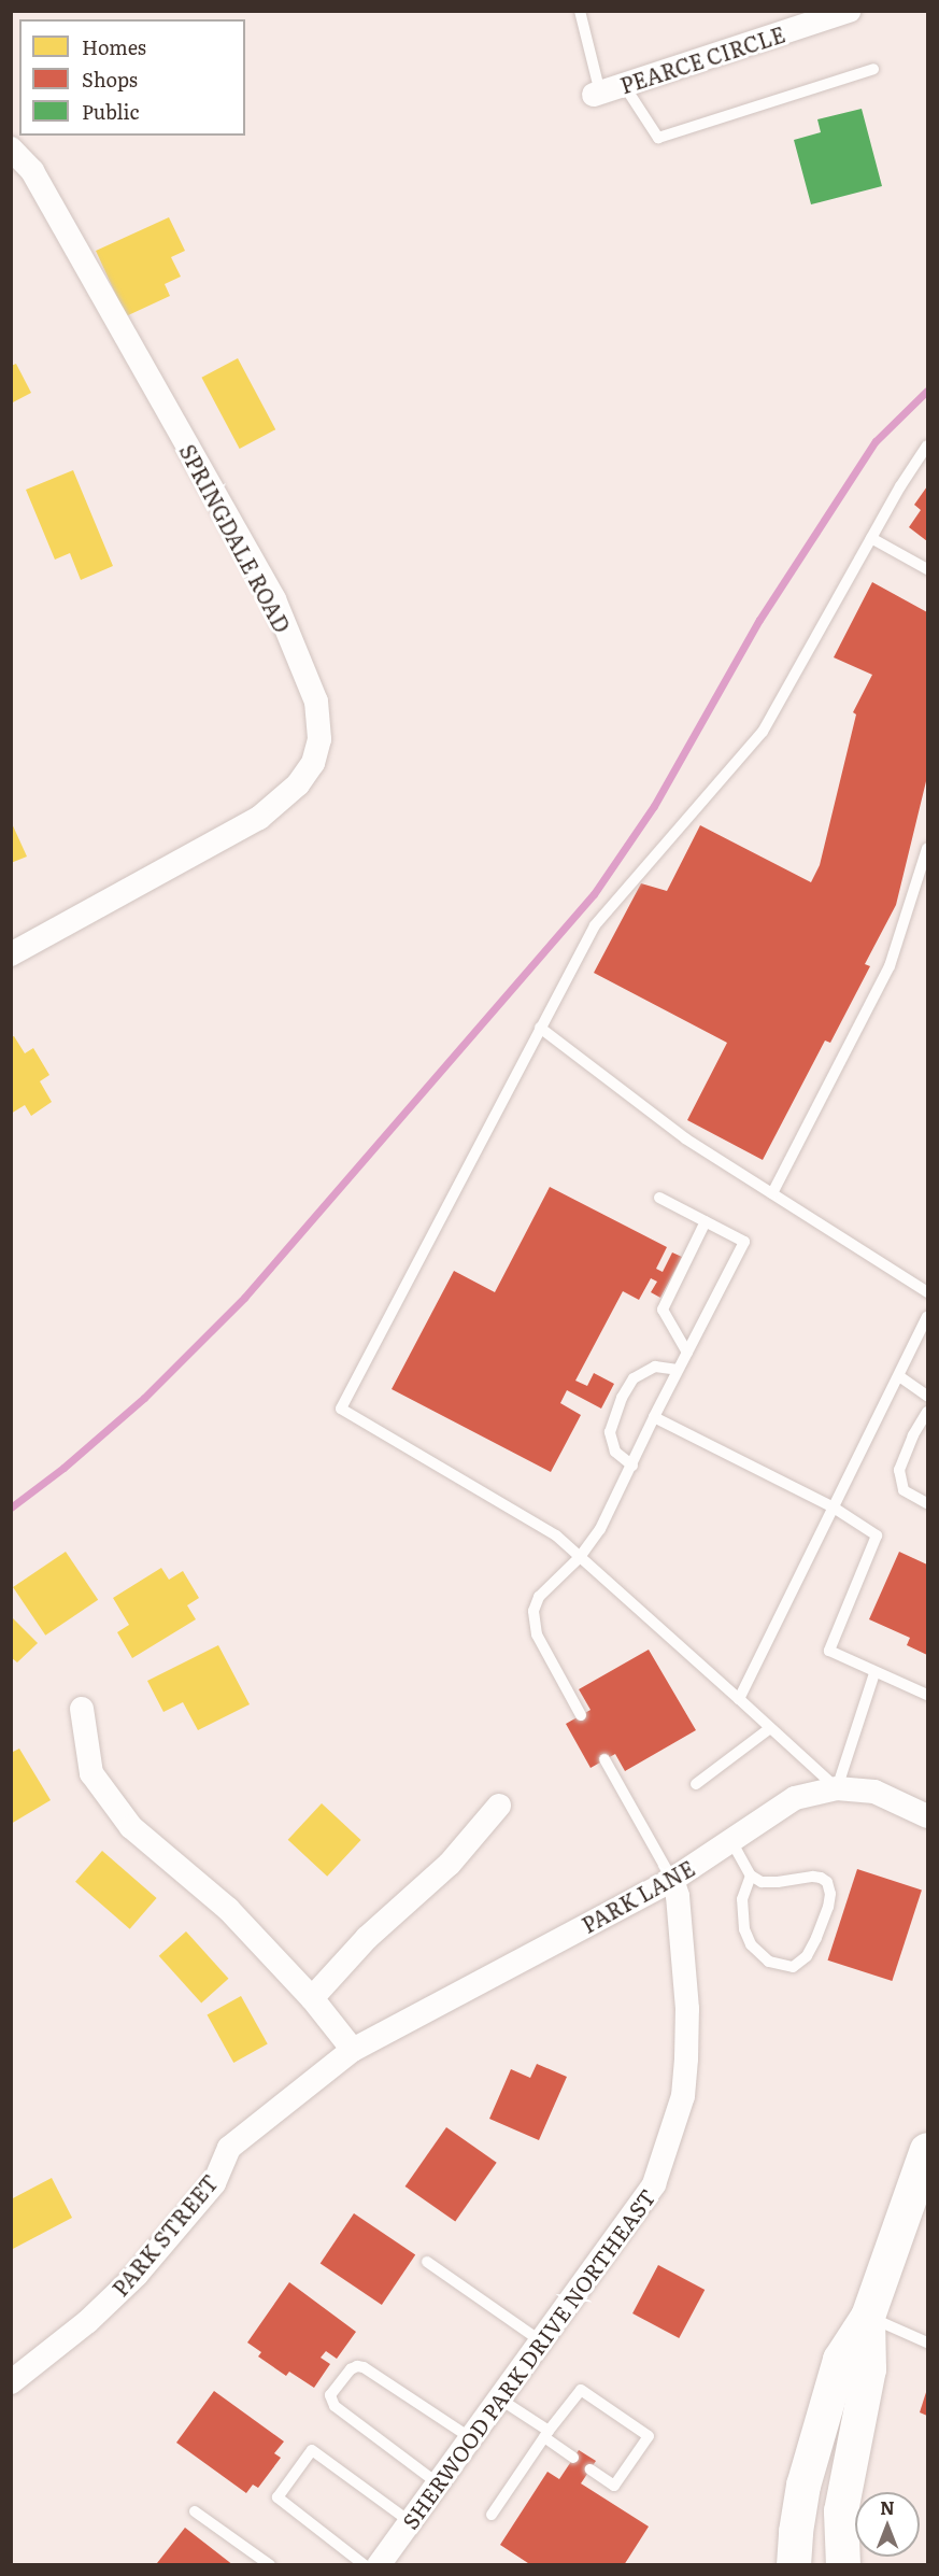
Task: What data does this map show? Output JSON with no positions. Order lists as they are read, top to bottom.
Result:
{
  "streets": {
    "street": [
      "PEARCE CIRCLE",
      "SPRINGDALE ROAD",
      "PARK LANE",
      "PARK STREET",
      "SHERWOOD PARK DRIVE NORTHEAST"
    ]
  },
  "crossings": [
    ["PARK LANE", "PARK STREET"],
    ["PARK LANE", "SHERWOOD PARK DRIVE NORTHEAST"]
  ],
  "legend": ["Homes", "Shops", "Public"],
  "north": "top"
}
